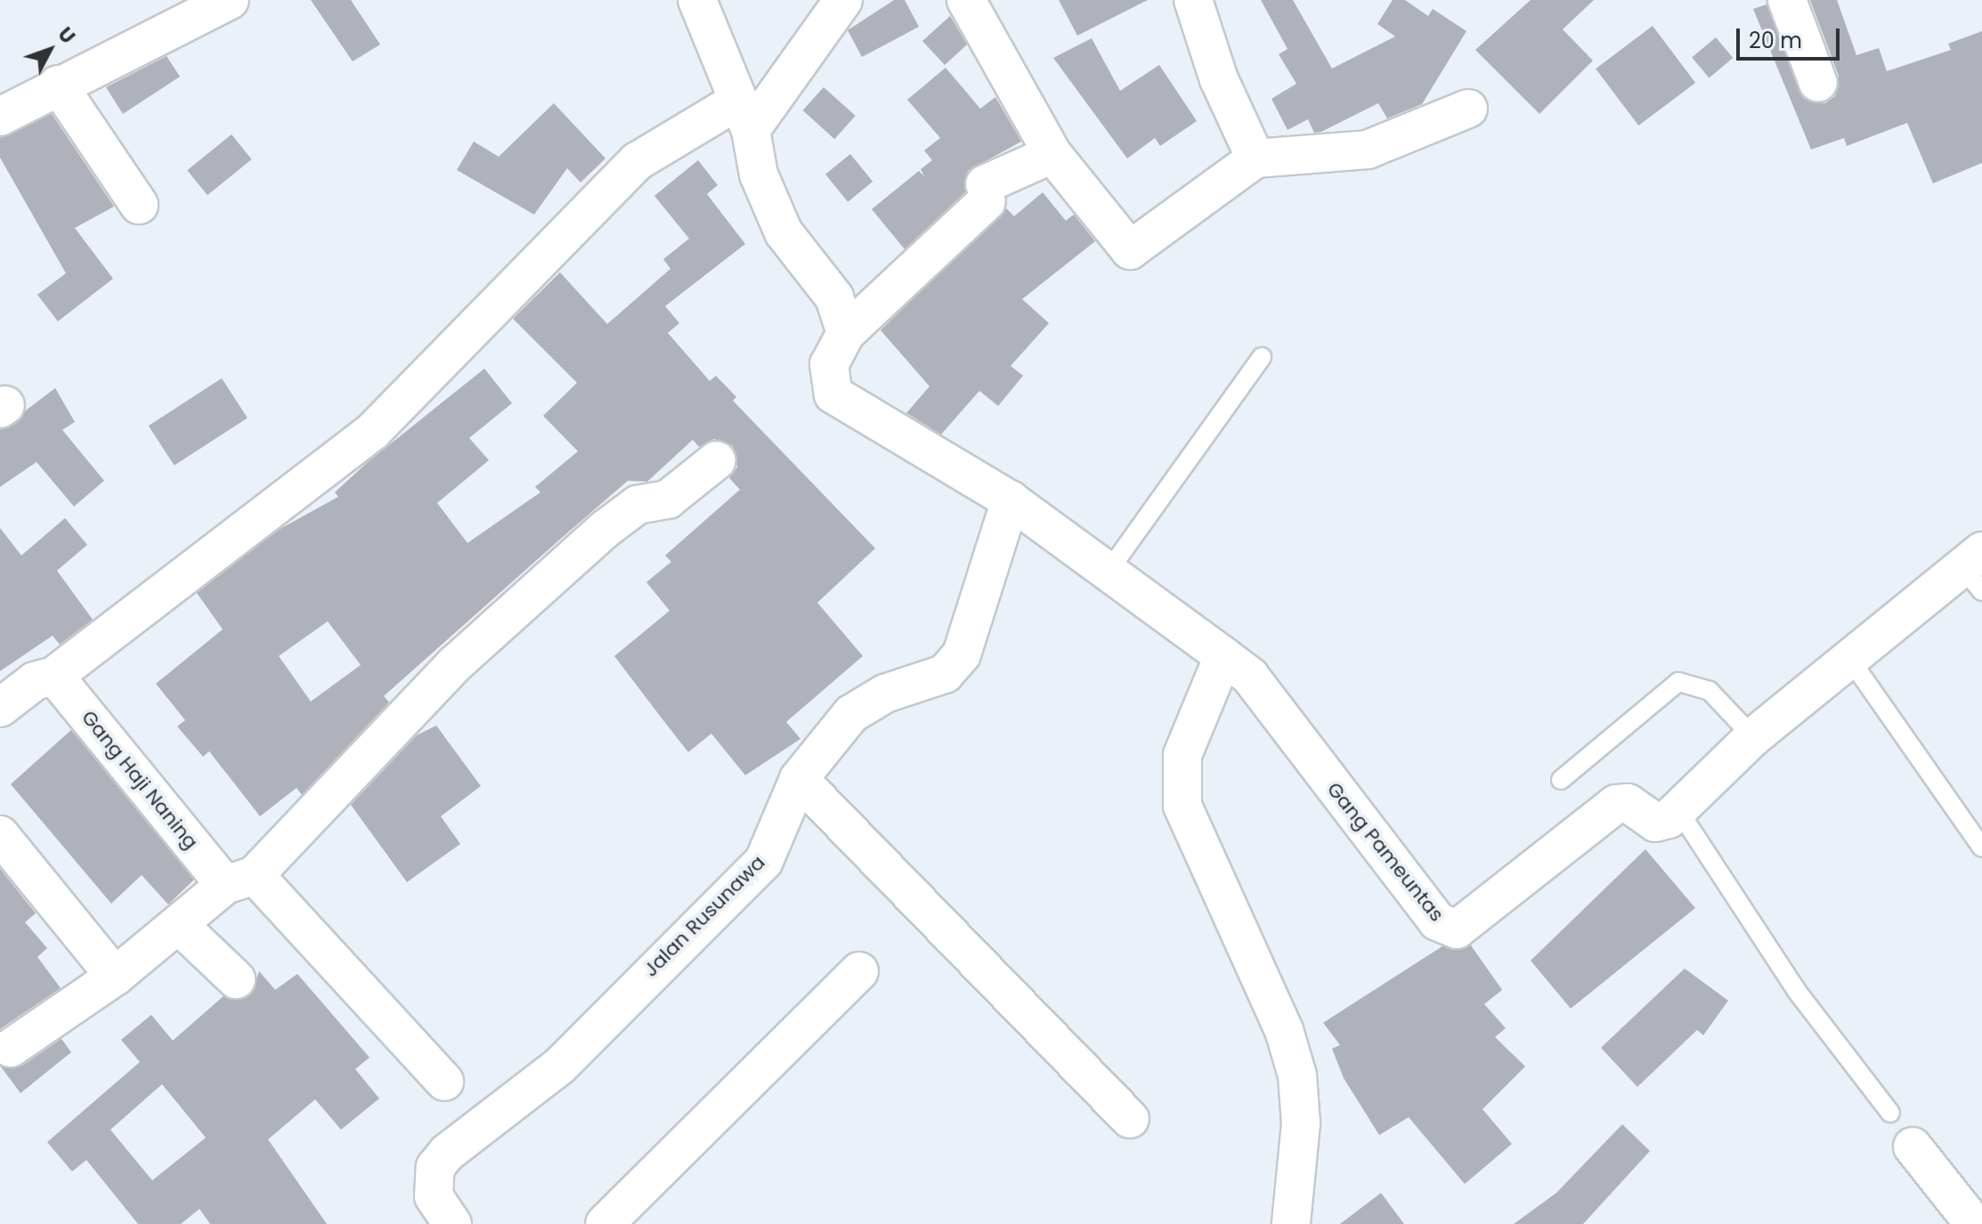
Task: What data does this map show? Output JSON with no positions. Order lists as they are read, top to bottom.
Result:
{
  "streets": {
    "street": ["Gang Haji Naning", "Gang Pameuntas", "Jalan Rusunawa"]
  },
  "scale_bar": "20 m",
  "north": "top right"
}
